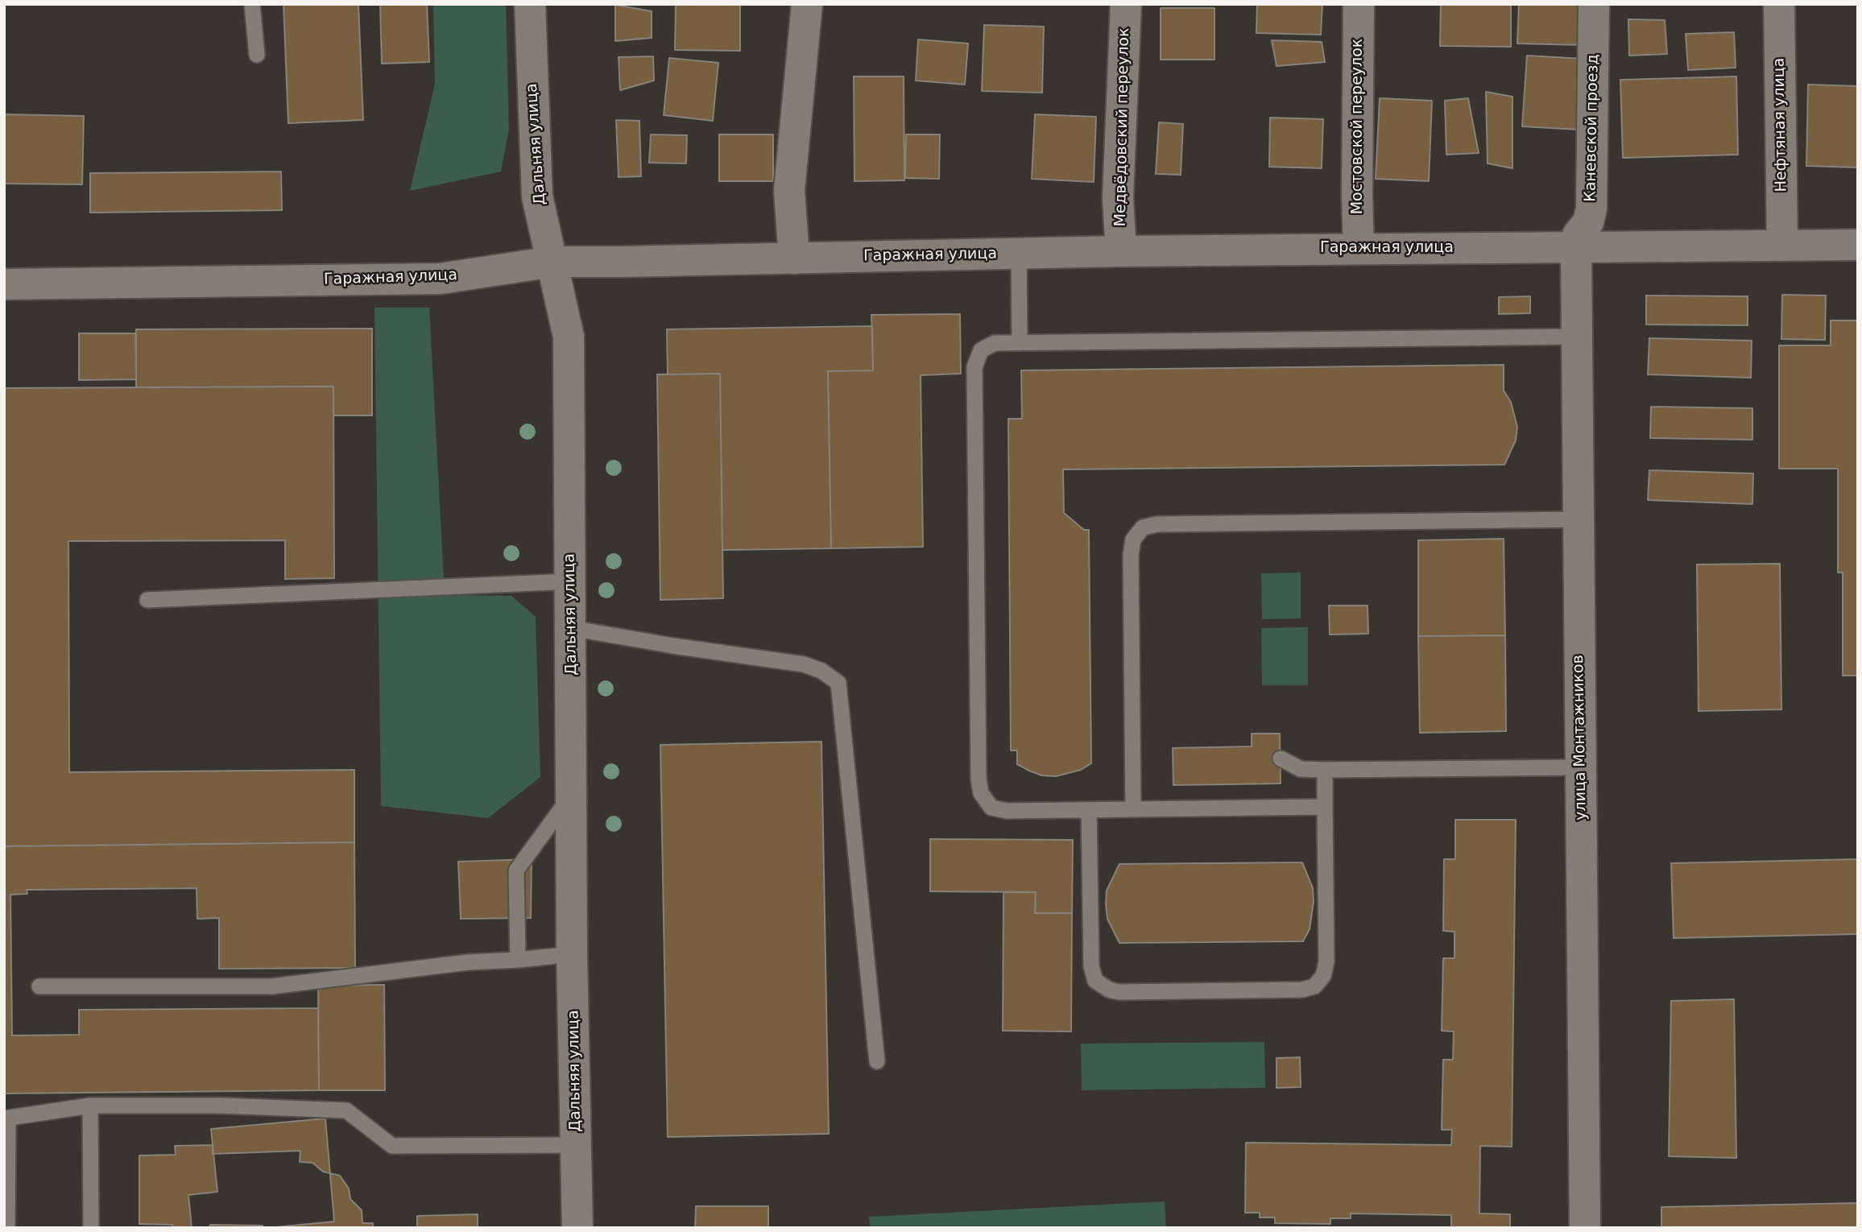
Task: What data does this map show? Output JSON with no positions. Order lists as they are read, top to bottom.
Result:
{
  "streets": {
    "street": [
      "Нефтяная улица",
      "Мостовской переулок",
      "Медвёдовский переулок",
      "Каневской проезд",
      "Дальняя улица",
      "Гаражная улица",
      "улица Монтажников"
    ]
  },
  "crossings": [
    ["Нефтяная улица", "Гаражная улица"],
    ["Мостовской переулок", "Гаражная улица"],
    ["Медвёдовский переулок", "Гаражная улица"],
    ["Каневской проезд", "Гаражная улица"],
    ["Каневской проезд", "улица Монтажников"],
    ["Дальняя улица", "Гаражная улица"],
    ["Гаражная улица", "улица Монтажников"]
  ]
}
